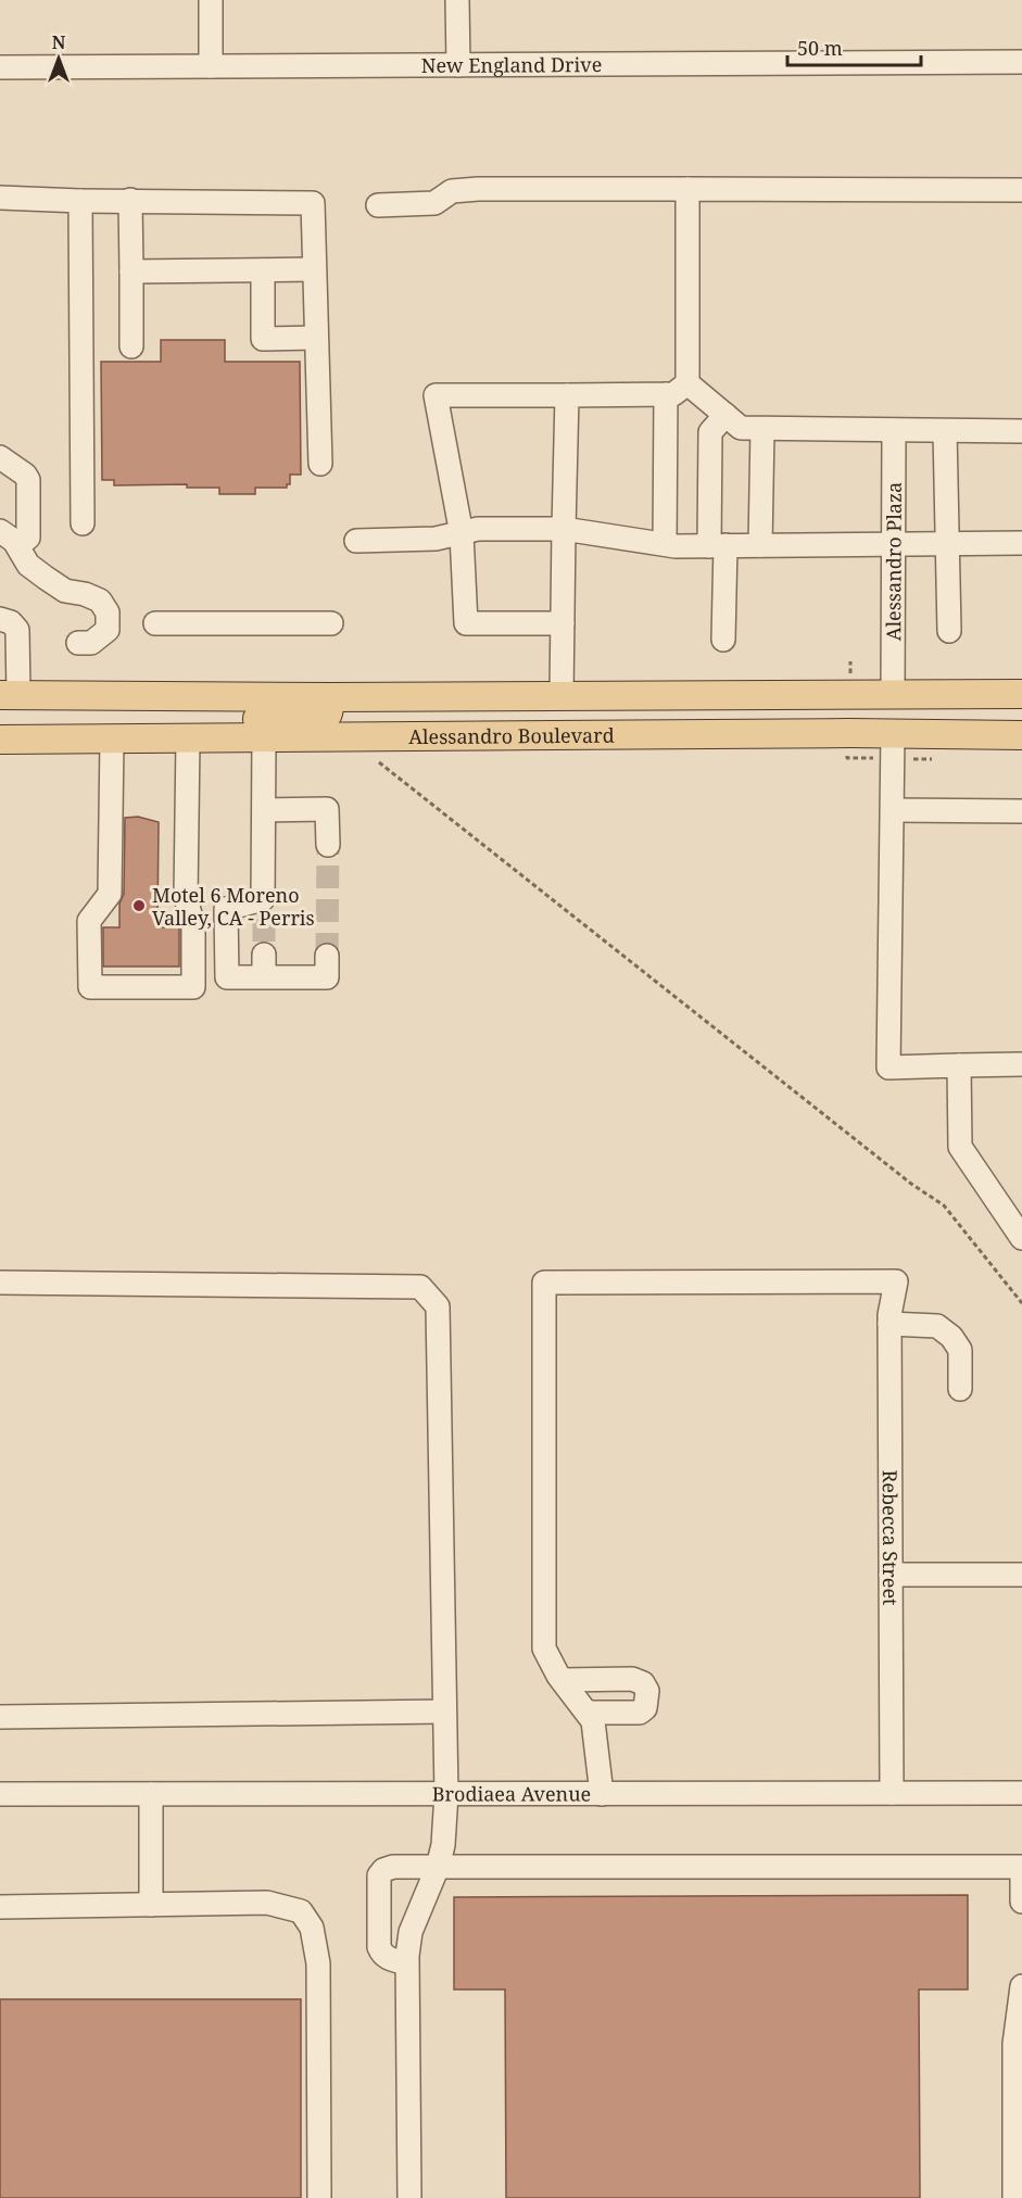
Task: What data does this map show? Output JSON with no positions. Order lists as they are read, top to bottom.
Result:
{
  "streets": {
    "main road": ["Alessandro Boulevard"],
    "street": [
      "New England Drive",
      "Alessandro Plaza",
      "Rebecca Street",
      "Brodiaea Avenue"
    ]
  },
  "crossings": [
    ["Alessandro Plaza", "Alessandro Boulevard"],
    ["Rebecca Street", "Brodiaea Avenue"]
  ],
  "places": ["Motel 6 Moreno Valley, CA - Perris"],
  "scale_bar": "50 m",
  "north": "top"
}
